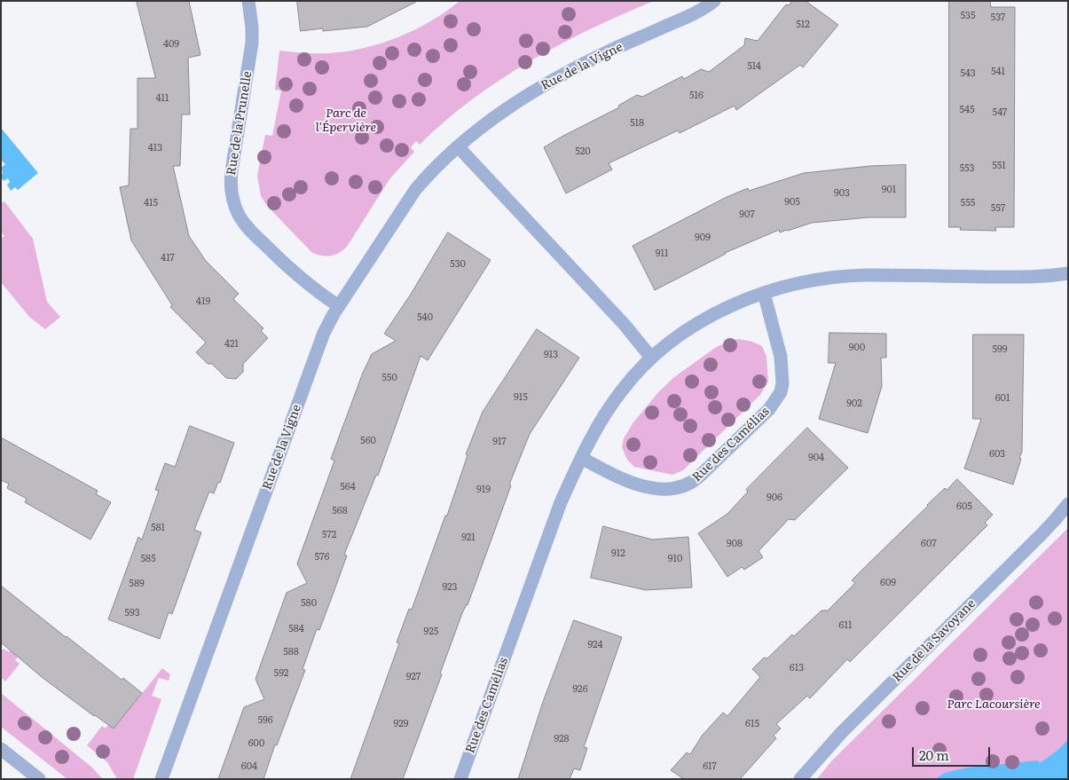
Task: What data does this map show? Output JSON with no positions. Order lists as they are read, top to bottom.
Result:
{
  "streets": {
    "street": [
      "Rue de la Vigne",
      "Rue de la Prunelle",
      "Rue des Camélias",
      "Rue de la Savoyane"
    ]
  },
  "crossings": [
    ["Rue de la Vigne", "Rue de la Prunelle"]
  ],
  "parks": ["Parc de l'Épervière", "Parc Lacoursière"],
  "house_numbers": [
    "535",
    "537",
    "512",
    "409",
    "514",
    "541",
    "543",
    "516",
    "411",
    "545",
    "547",
    "518",
    "413",
    "520",
    "551",
    "553",
    "901",
    "903",
    "905",
    "415",
    "555",
    "557",
    "907",
    "909",
    "911",
    "417",
    "530",
    "419",
    "540",
    "421",
    "900",
    "599",
    "913",
    "550",
    "915",
    "601",
    "902",
    "560",
    "917",
    "603",
    "904",
    "564",
    "919",
    "906",
    "605",
    "568",
    "581",
    "572",
    "921",
    "908",
    "607",
    "912",
    "576",
    "585",
    "910",
    "609",
    "589",
    "923",
    "580",
    "593",
    "611",
    "584",
    "925",
    "924",
    "588",
    "613",
    "592",
    "927",
    "926",
    "596",
    "929",
    "615",
    "928",
    "600",
    "604",
    "617"
  ],
  "scale_bar": "20 m"
}
